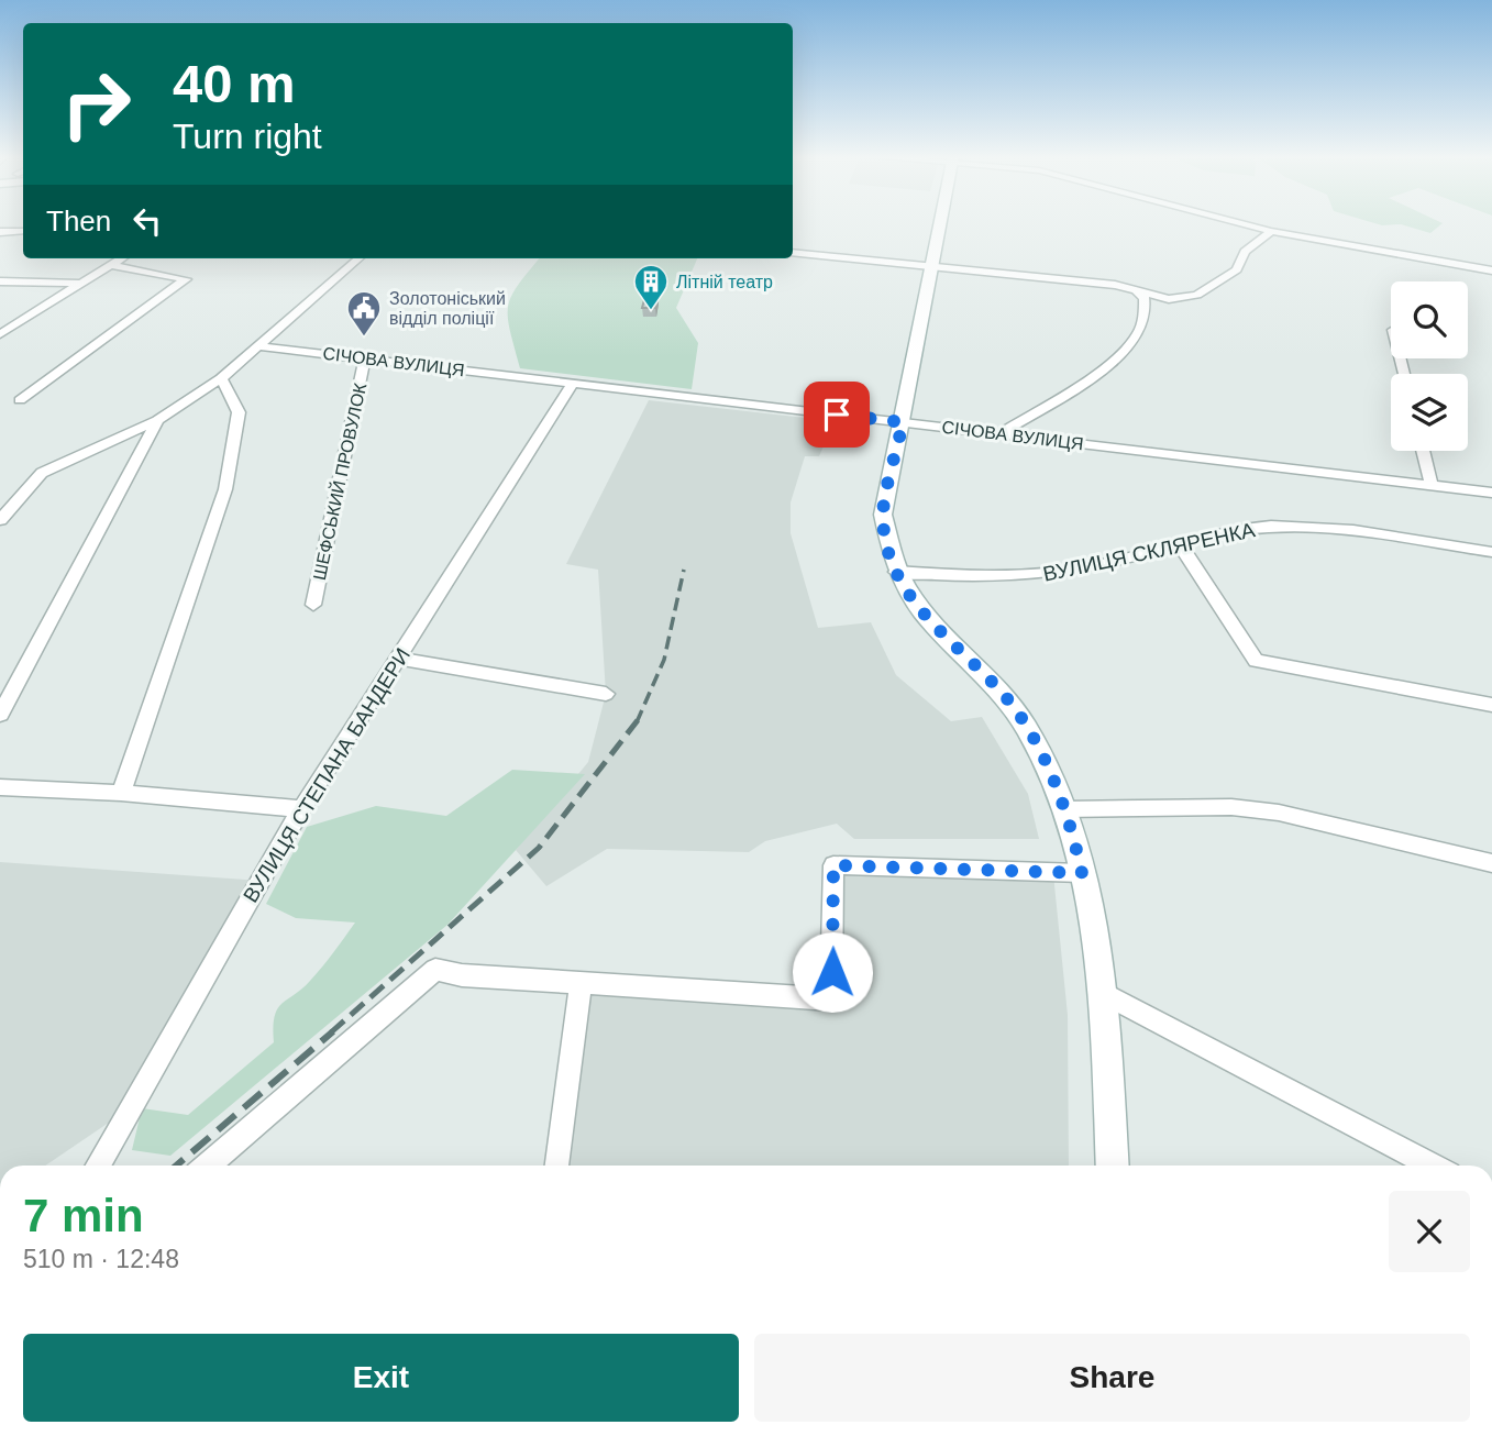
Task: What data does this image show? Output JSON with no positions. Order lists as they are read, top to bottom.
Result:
{
  "streets": {
    "street": [
      "СІЧОВА ВУЛИЦЯ",
      "ШЕФСЬКИЙ ПРОВУЛОК",
      "ВУЛИЦЯ СКЛЯРЕНКА",
      "ВУЛИЦЯ СТЕПАНА БАНДЕРИ"
    ]
  },
  "crossings": [
    ["СІЧОВА ВУЛИЦЯ", "ШЕФСЬКИЙ ПРОВУЛОК"],
    ["СІЧОВА ВУЛИЦЯ", "ВУЛИЦЯ СТЕПАНА БАНДЕРИ"]
  ],
  "places": {
    "building": ["Літній театр"],
    "public building": ["Золотоніський відділ поліції"]
  },
  "page": {
    "turn": ["40 m", "Turn right"],
    "then": "Then",
    "heading": ["7 min", "510 m · 12:48"],
    "buttons": ["Exit", "Share"]
  }
}
